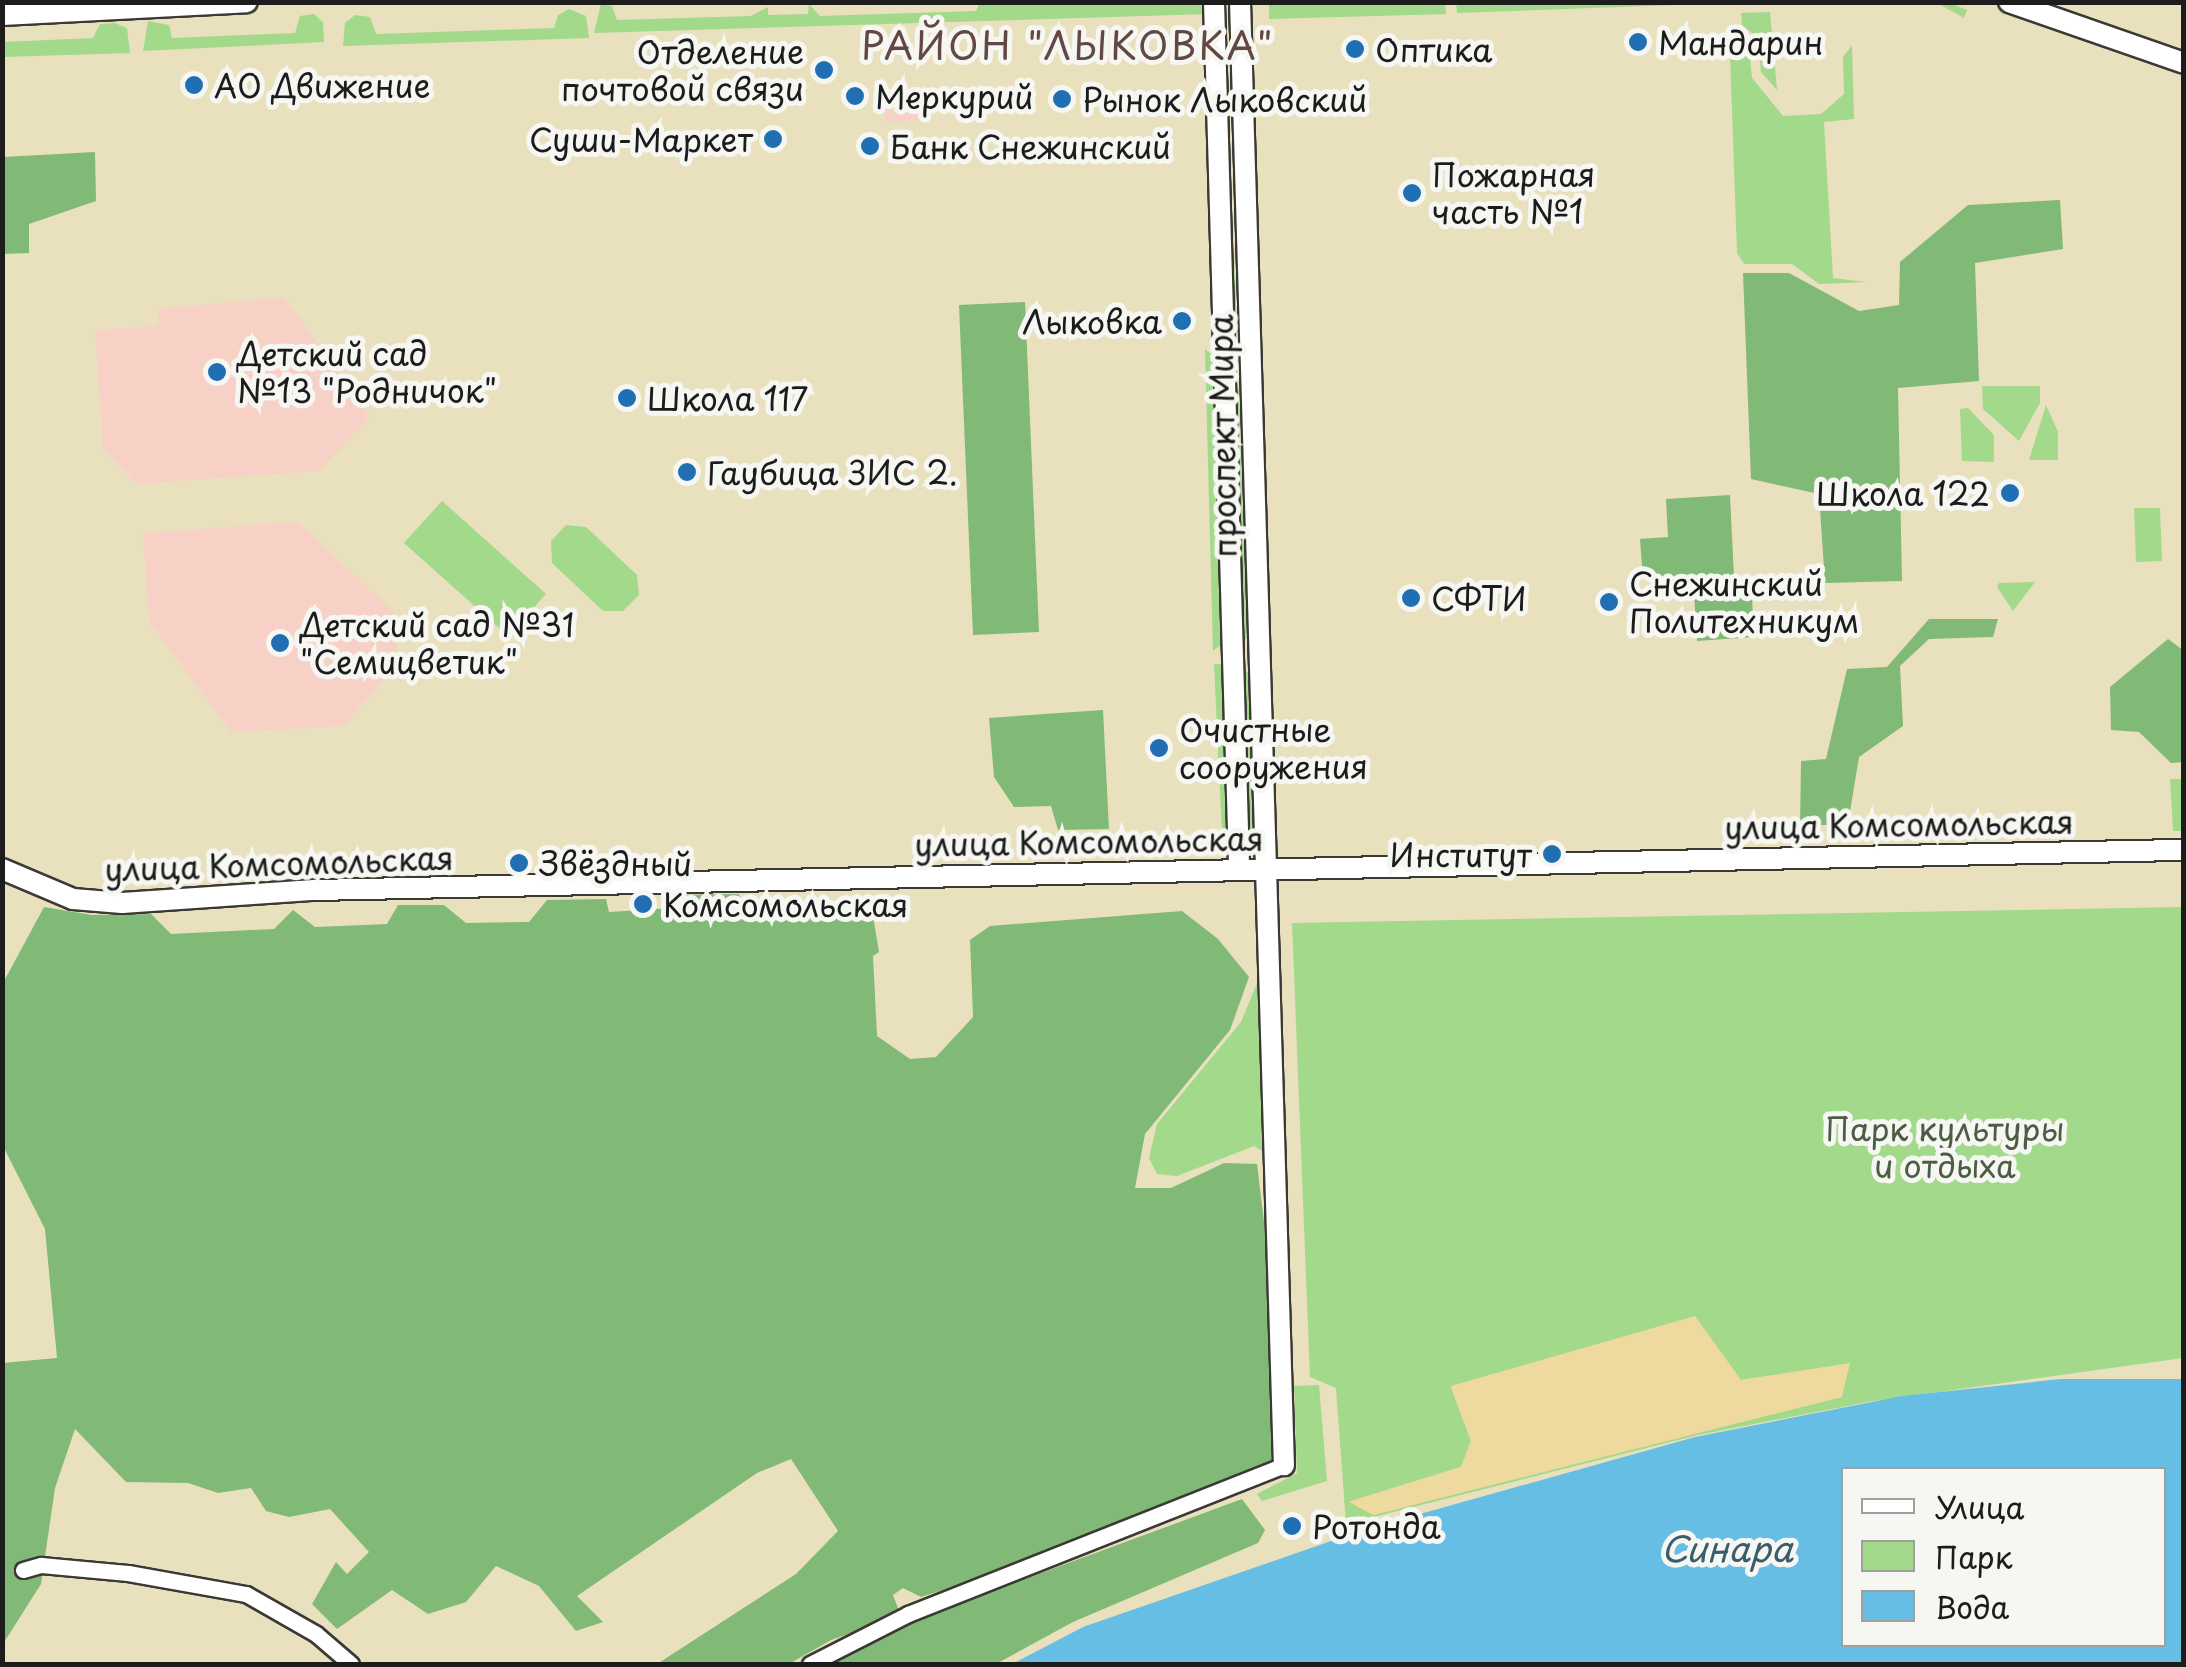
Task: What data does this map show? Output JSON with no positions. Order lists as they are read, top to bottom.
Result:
{
  "streets": {
    "street": ["проспект Мира", "улица Комсомольская"]
  },
  "crossings": [
    ["проспект Мира", "улица Комсомольская"]
  ],
  "districts": ["РАЙОН \"ЛЫКОВКА\""],
  "water": ["Синара"],
  "parks": ["Парк культуры и отдыха"],
  "places": [
    "Мандарин",
    "Оптика",
    "Отделение почтовой связи",
    "АО Движение",
    "Меркурий",
    "Рынок Лыковский",
    "Суши-Маркет",
    "Банк Снежинский",
    "Пожарная часть №1",
    "Лыковка",
    "Детский сад №13 \"Родничок\"",
    "Школа 117",
    "Гаубица ЗИС 2.",
    "Школа 122",
    "СФТИ",
    "Снежинский Политехникум",
    "Детский сад №31 \"Семицветик\"",
    "Очистные сооружения",
    "Институт",
    "Звёздный",
    "Комсомольская",
    "Ротонда"
  ],
  "legend": ["Улица", "Парк", "Вода"]
}
